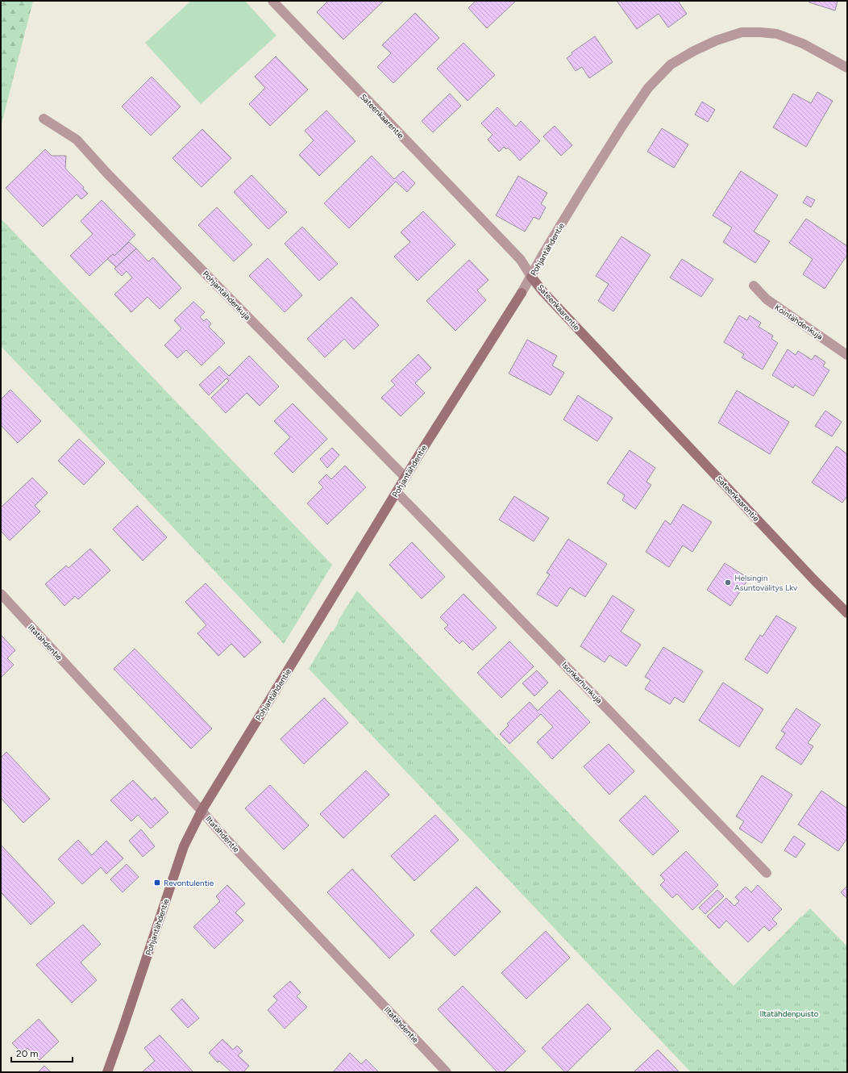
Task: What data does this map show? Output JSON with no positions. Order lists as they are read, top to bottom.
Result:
{
  "streets": {
    "street": [
      "Sateenkaarentie",
      "Pohjantähdentie",
      "Pohjantähdenkuja",
      "Kointähdenkuja",
      "Iltatähdentie",
      "Isonkarhunkuja"
    ]
  },
  "crossings": [
    ["Sateenkaarentie", "Pohjantähdentie"],
    ["Pohjantähdentie", "Pohjantähdenkuja"],
    ["Pohjantähdentie", "Iltatähdentie"],
    ["Pohjantähdentie", "Isonkarhunkuja"]
  ],
  "parks": ["Iltatähdenpuisto"],
  "places": {
    "other": ["Helsingin Asuntovälitys Lkv"],
    "transit": ["Revontulentie"]
  },
  "scale_bar": "20 m"
}
